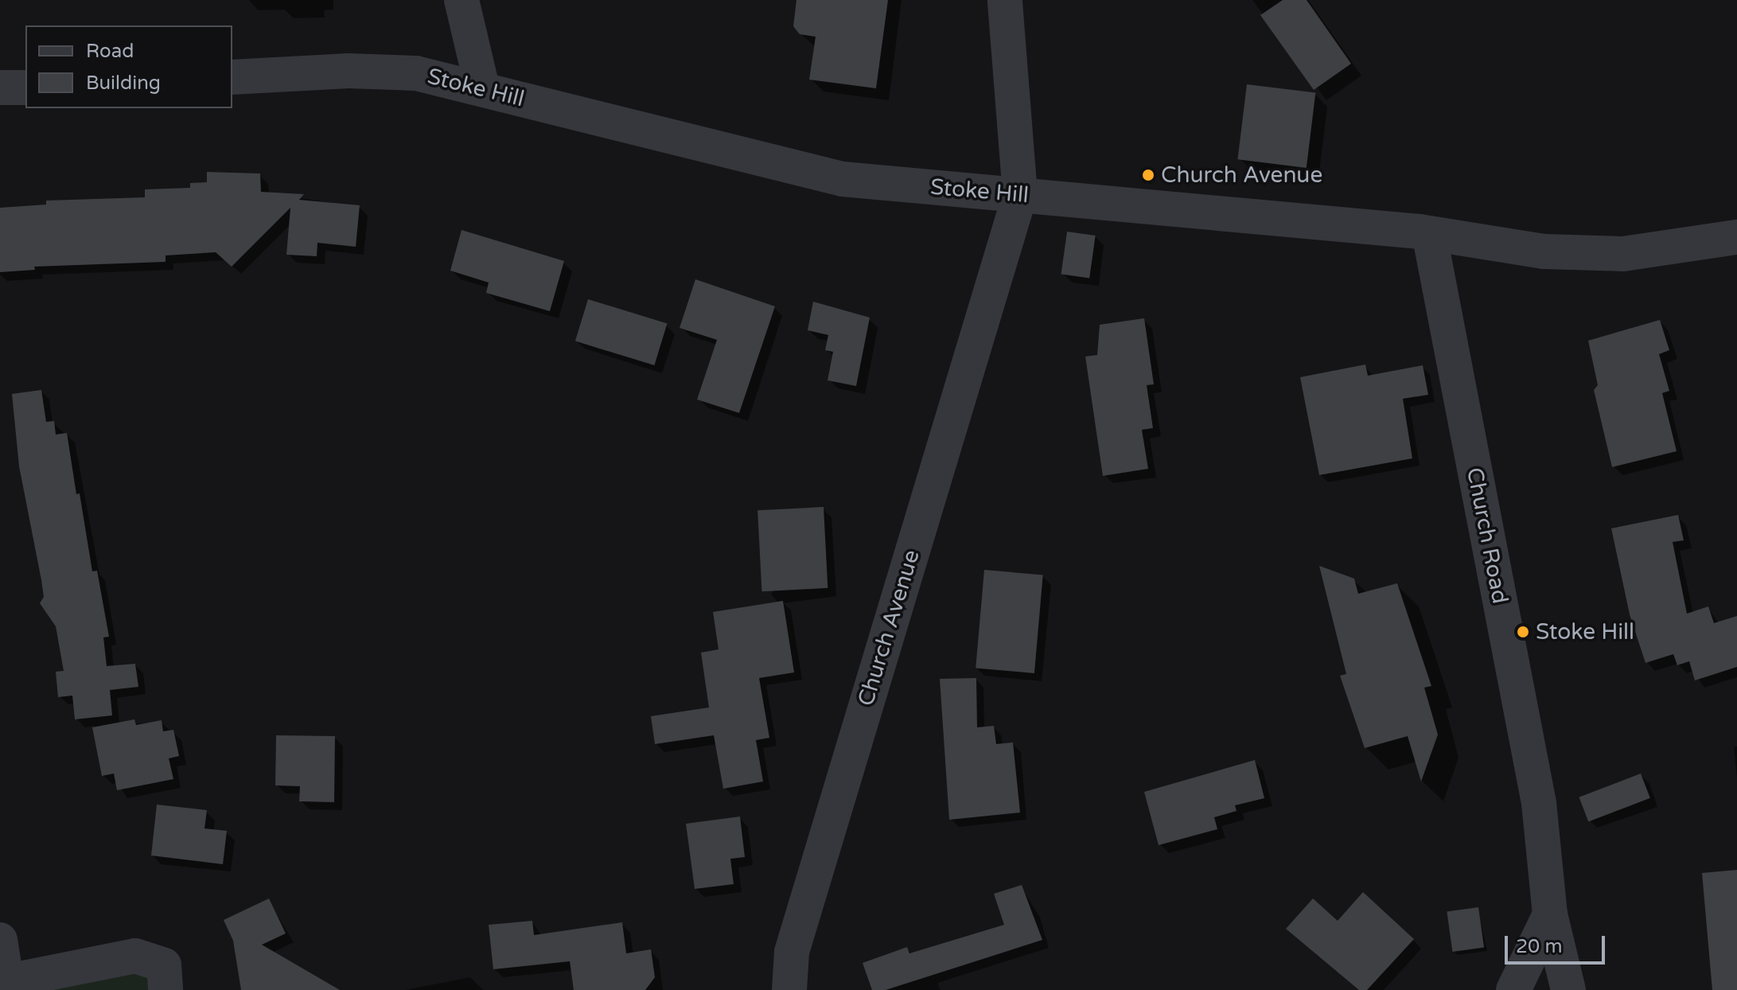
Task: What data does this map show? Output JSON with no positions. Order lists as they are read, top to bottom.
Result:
{
  "streets": {
    "street": ["Stoke Hill", "Church Road", "Church Avenue"]
  },
  "crossings": [
    ["Stoke Hill", "Church Road"],
    ["Stoke Hill", "Church Avenue"]
  ],
  "places": ["Church Avenue", "Stoke Hill"],
  "legend": ["Road", "Building"],
  "scale_bar": "20 m"
}
